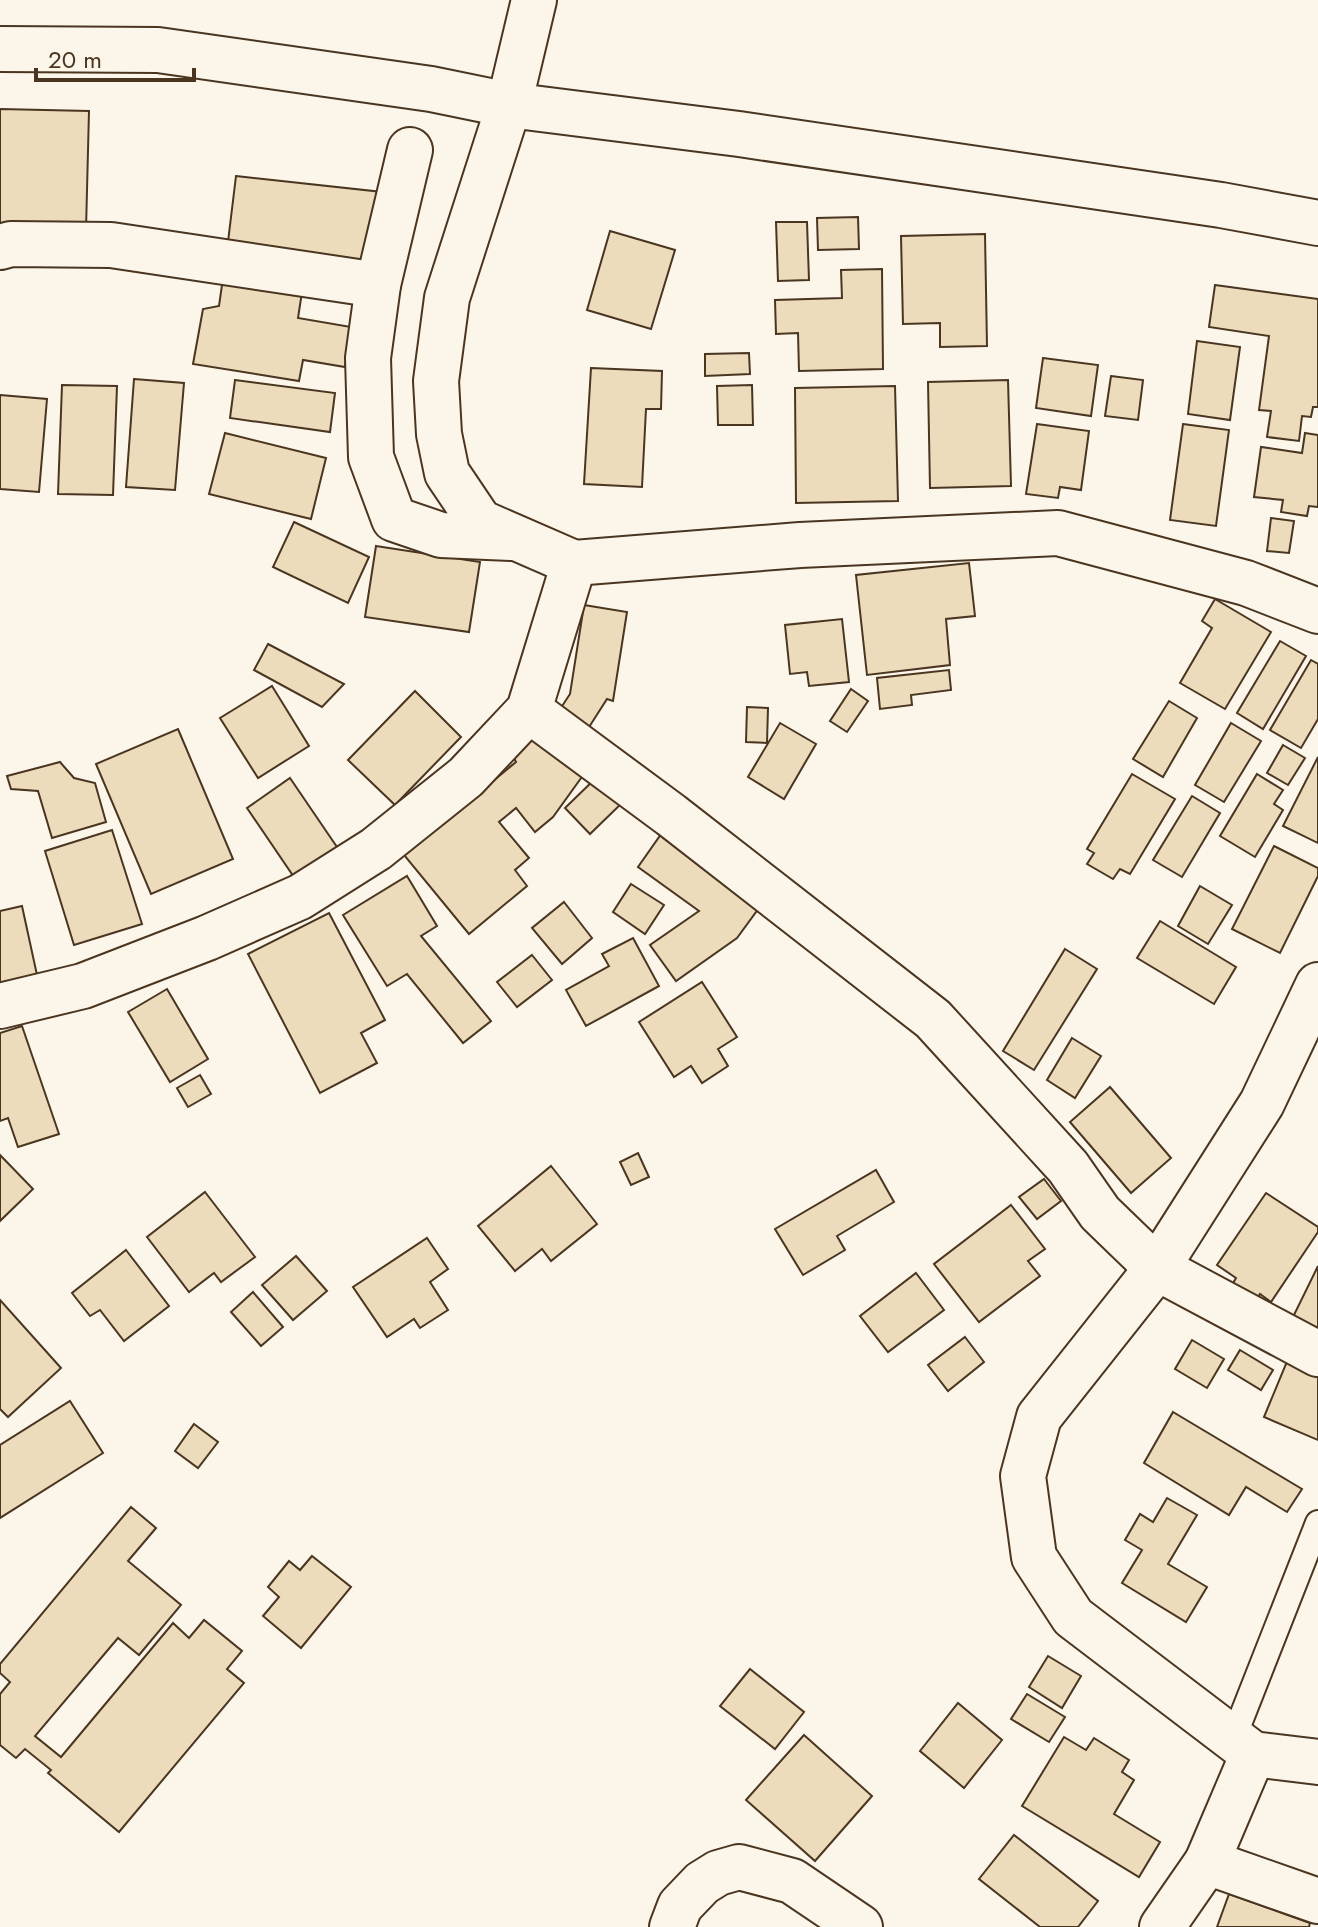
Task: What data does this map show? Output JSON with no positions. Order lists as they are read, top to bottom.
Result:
{
  "scale_bar": "20 m"
}
